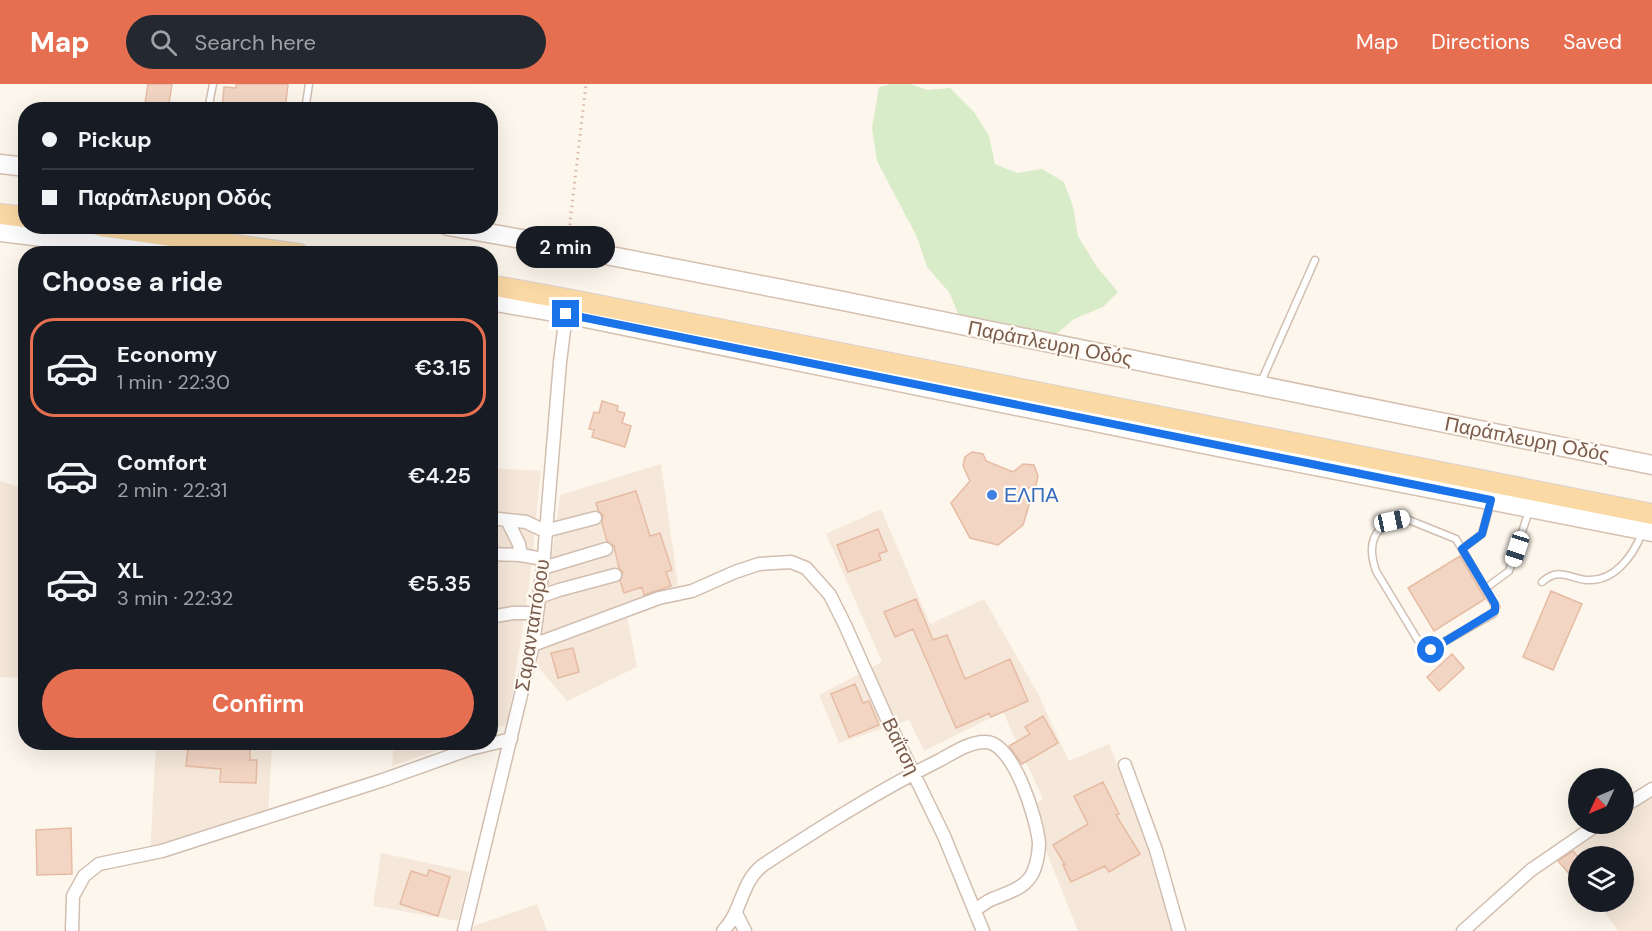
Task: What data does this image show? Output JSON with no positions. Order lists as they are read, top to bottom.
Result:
{
  "streets": {
    "street": ["Παράπλευρη Οδός", "Σαρανταπόρου", "Βαΐτση"]
  },
  "crossings": [
    ["Σαρανταπόρου", "Βαΐτση"]
  ],
  "places": ["ΕΛΠΑ"],
  "north": "bottom left",
  "page": {
    "header": "Map",
    "search": "Search here",
    "nav": ["Map", "Directions", "Saved"],
    "banner": ["Pickup", "Παράπλευρη Οδός"],
    "bubble": "2 min",
    "heading": "Choose a ride",
    "list": [
      {
        "name": "Economy",
        "note": "1 min · 22:30",
        "value": "€3.15"
      },
      {
        "name": "Comfort",
        "note": "2 min · 22:31",
        "value": "€4.25"
      },
      {
        "name": "XL",
        "note": "3 min · 22:32",
        "value": "€5.35"
      }
    ],
    "buttons": "Confirm"
  }
}
